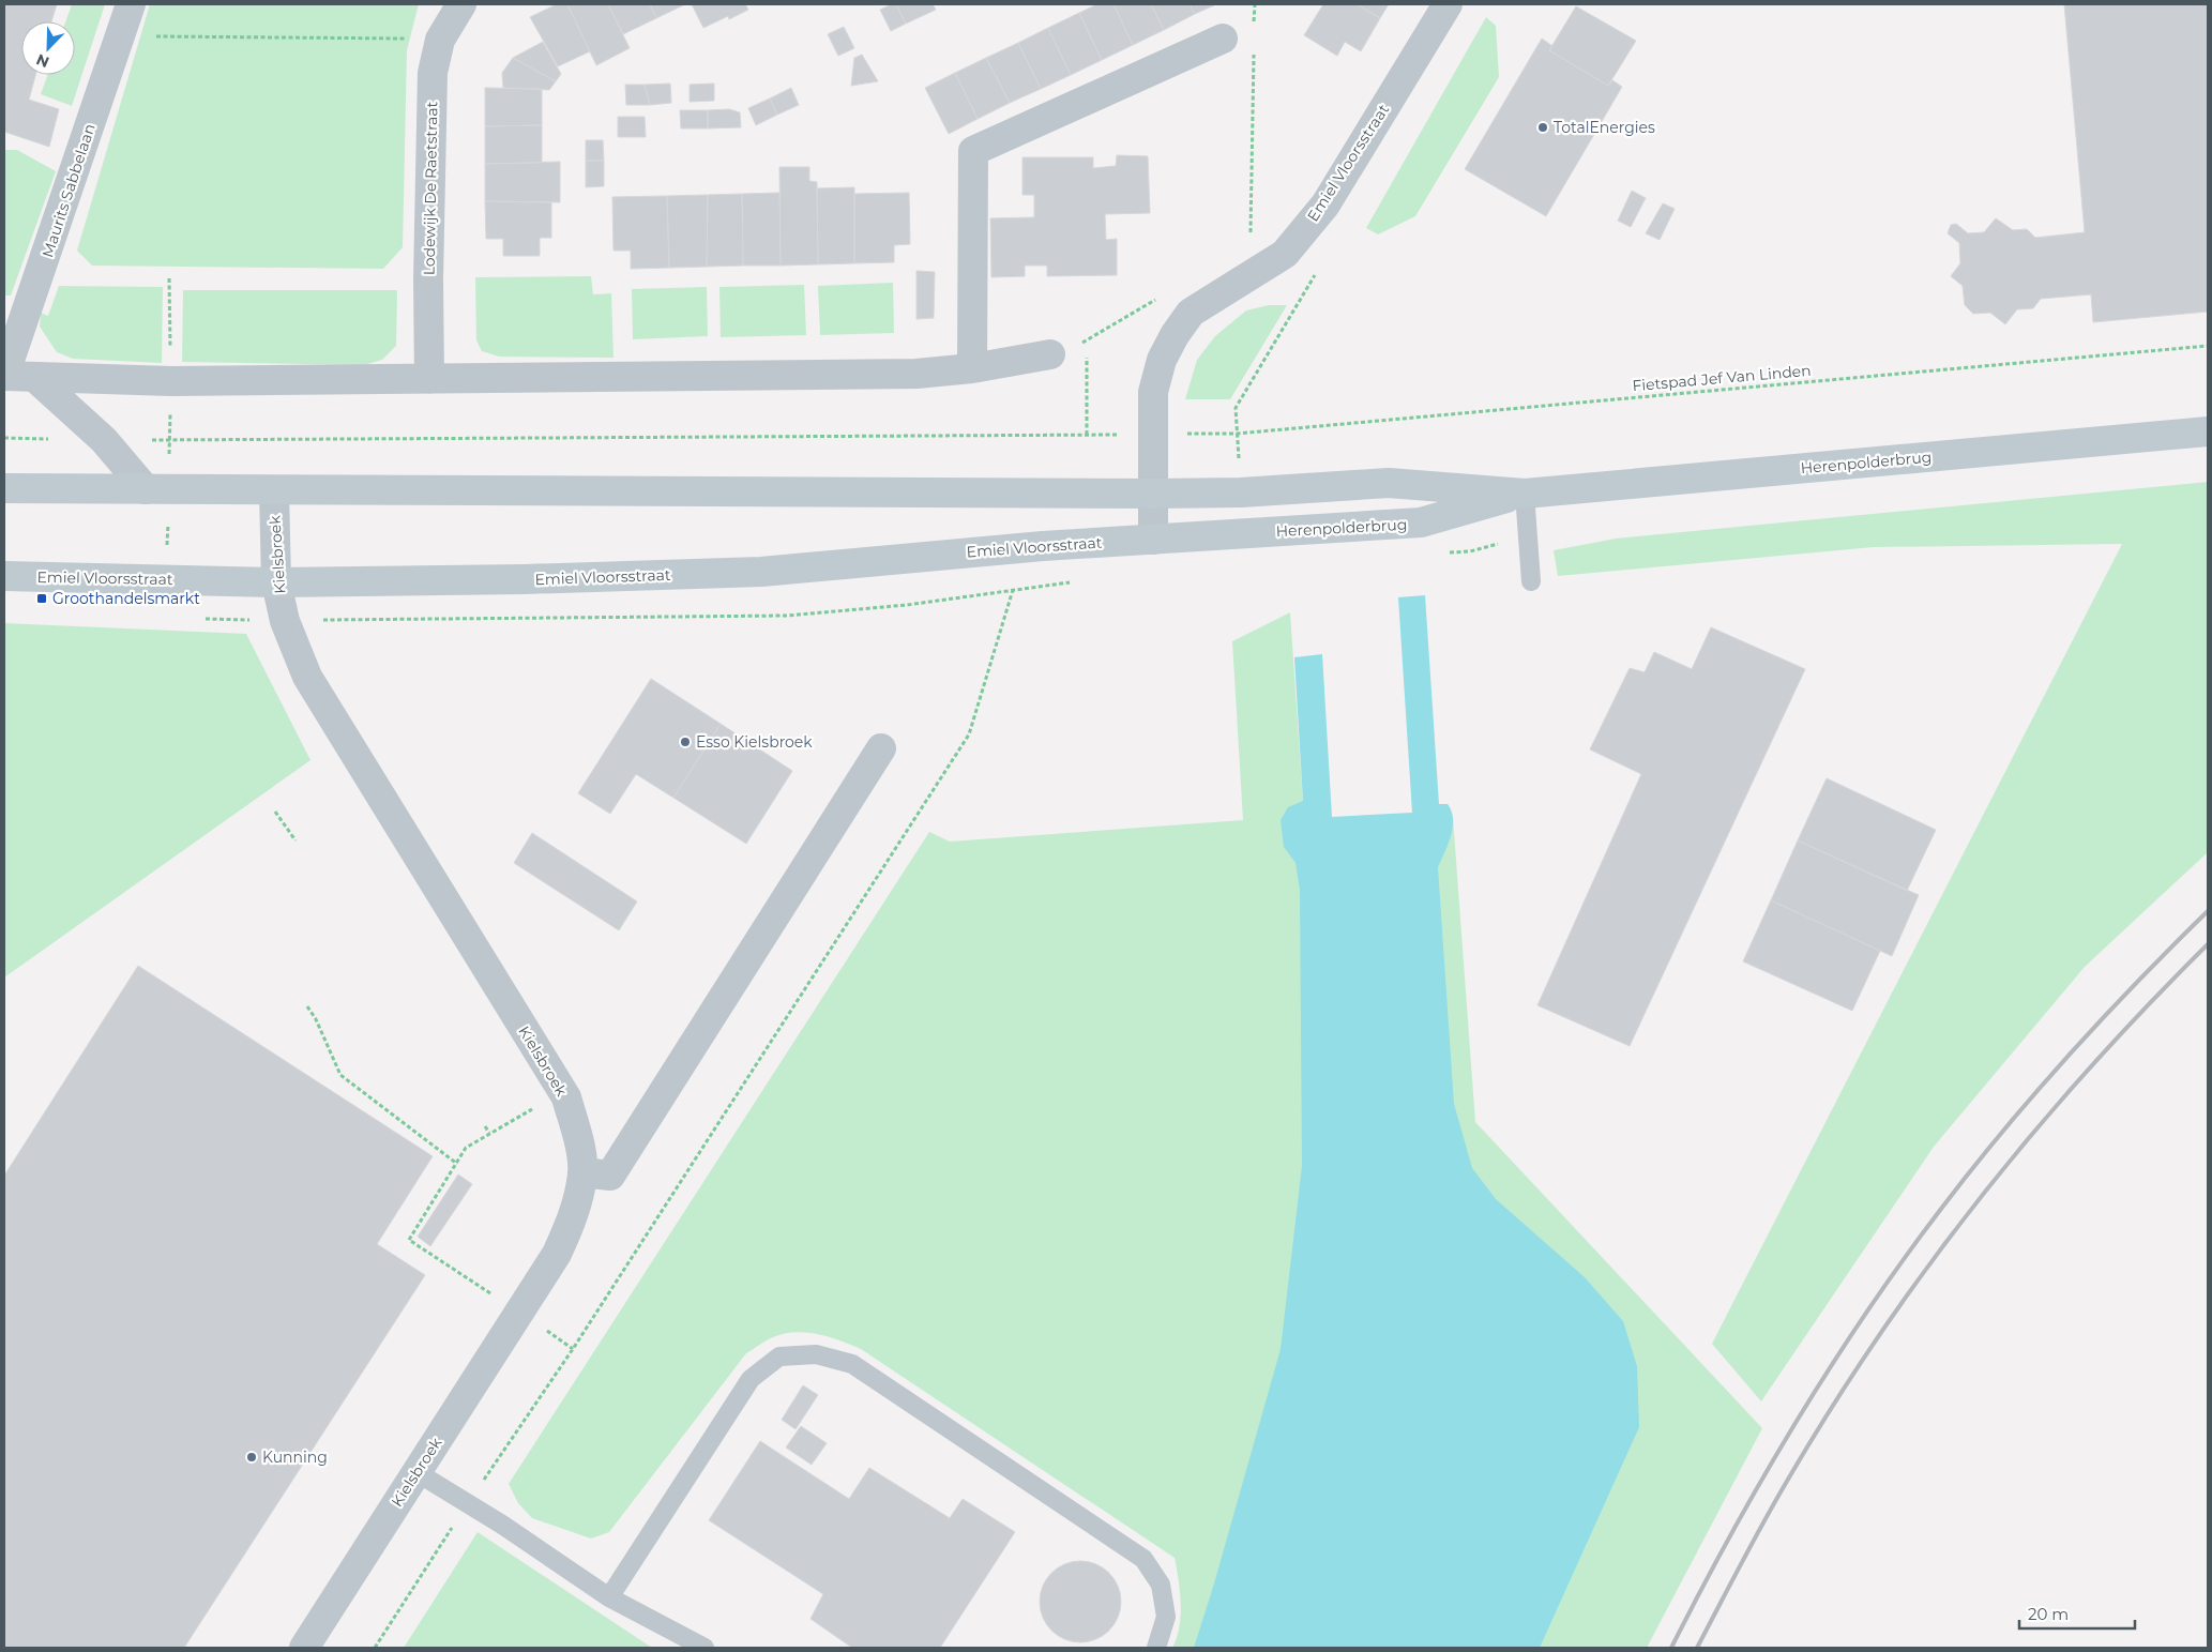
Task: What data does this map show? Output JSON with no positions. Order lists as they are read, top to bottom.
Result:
{
  "streets": {
    "street": [
      "Emiel Vloorsstraat",
      "Lodewijk De Raetstraat",
      "Maurits Sabbelaan",
      "Herenpolderbrug",
      "Kielsbroek"
    ],
    "path": ["Fietspad Jef Van Linden"]
  },
  "crossings": [
    ["Emiel Vloorsstraat", "Herenpolderbrug"],
    ["Emiel Vloorsstraat", "Kielsbroek"]
  ],
  "places": {
    "other": ["TotalEnergies", "Esso Kielsbroek", "Kunning"],
    "transit": ["Groothandelsmarkt"]
  },
  "scale_bar": "20 m",
  "north": "bottom left"
}
